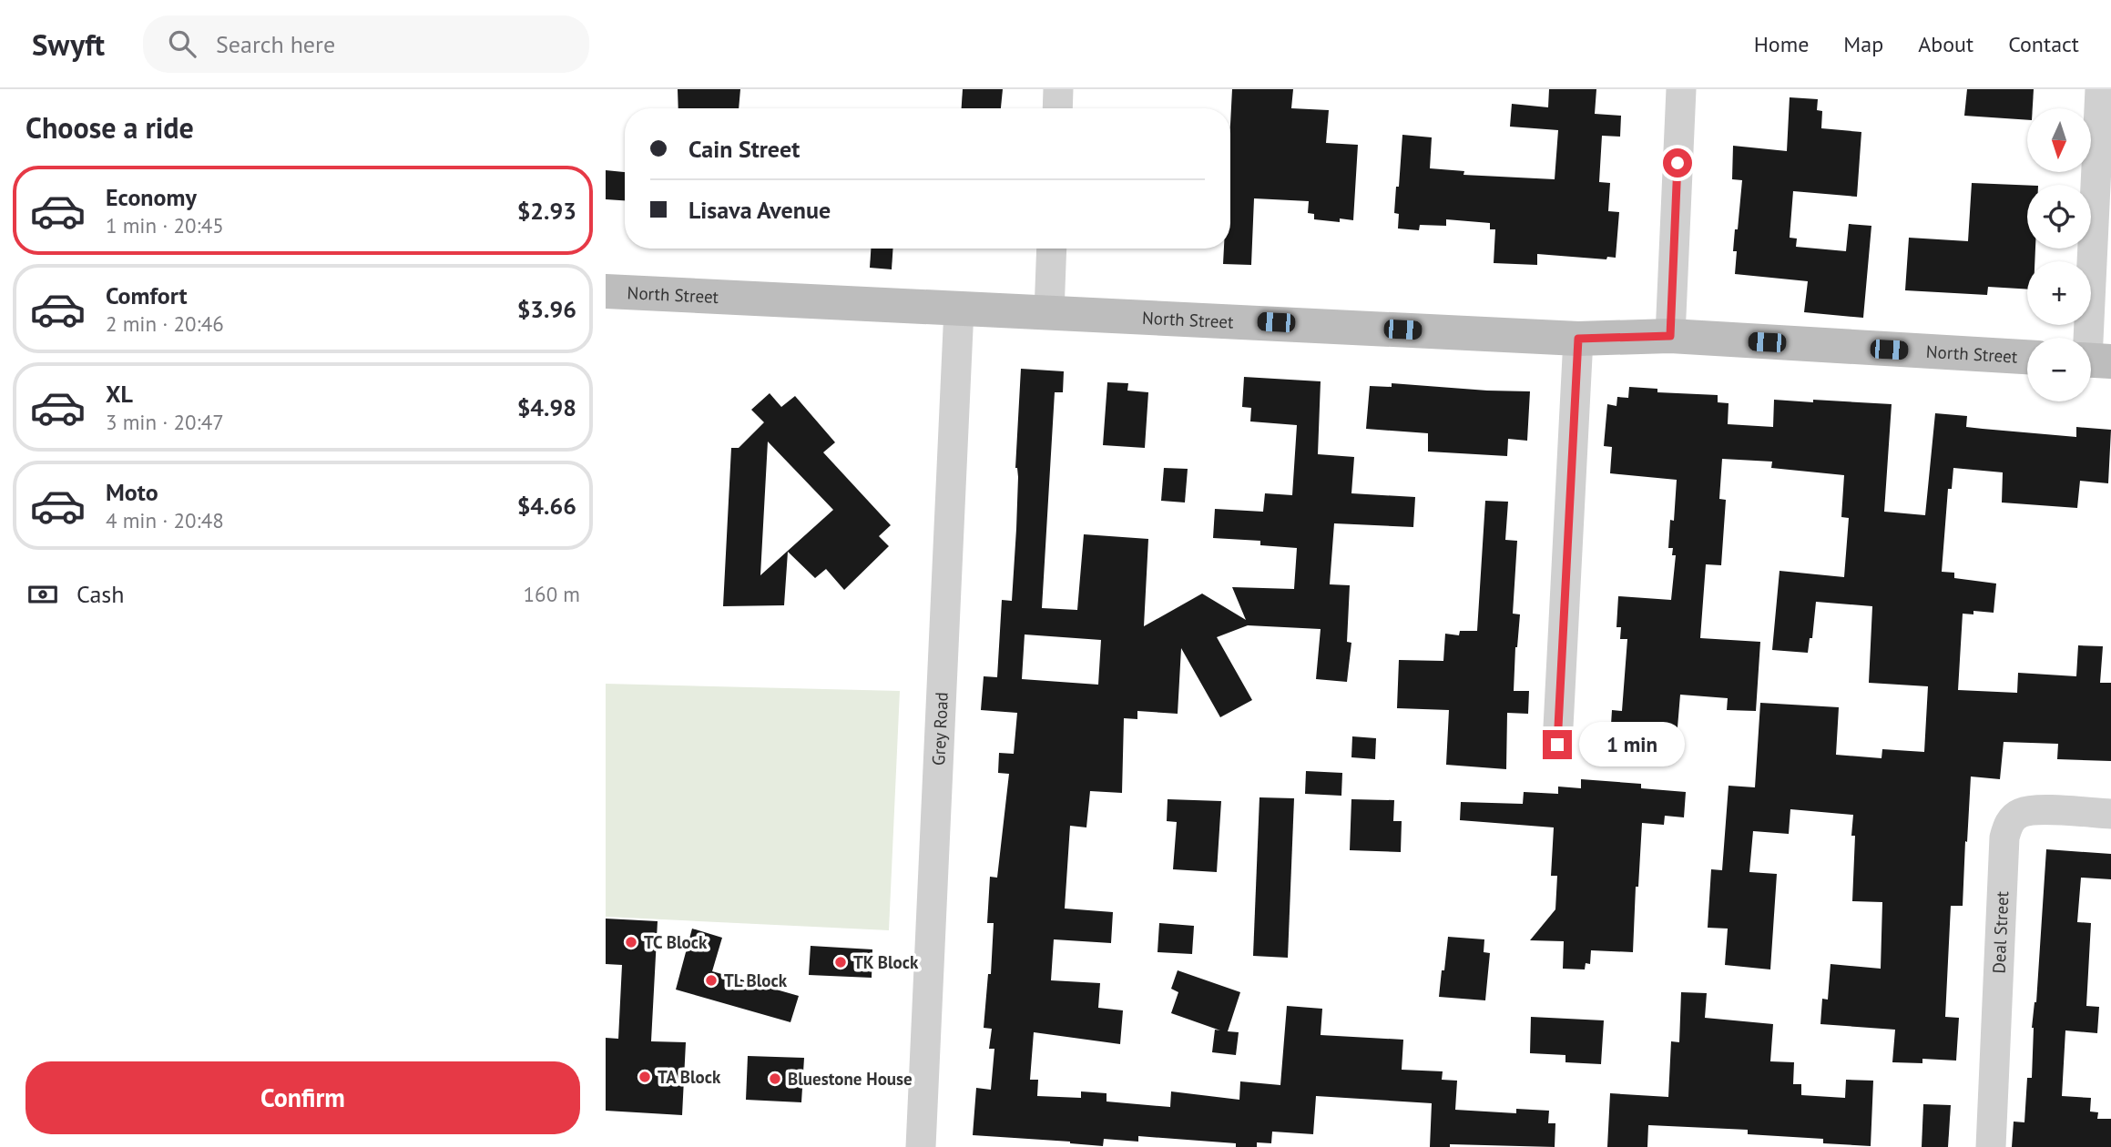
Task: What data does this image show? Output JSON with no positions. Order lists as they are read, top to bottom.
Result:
{
  "streets": {
    "street": ["North Street", "Grey Road", "Deal Street"]
  },
  "crossings": [
    ["North Street", "Grey Road"]
  ],
  "places": [
    "TC Block",
    "TK Block",
    "TL Block",
    "TA Block",
    "Bluestone House"
  ],
  "north": "bottom",
  "page": {
    "header": "Swyft",
    "search": "Search here",
    "nav": [
      "Home",
      "Map",
      "About",
      "Contact"
    ],
    "heading": "Choose a ride",
    "map_buttons": ["+", "−"],
    "banner": ["Cain Street", "Lisava Avenue"],
    "list": [
      {
        "name": "Economy",
        "note": "1 min · 20:45",
        "value": "$2.93"
      },
      {
        "name": "Comfort",
        "note": "2 min · 20:46",
        "value": "$3.96"
      },
      {
        "name": "XL",
        "note": "3 min · 20:47",
        "value": "$4.98"
      },
      {
        "name": "Moto",
        "note": "4 min · 20:48",
        "value": "$4.66"
      }
    ],
    "pay": ["Cash", "160 m"],
    "bubble": "1 min",
    "buttons": "Confirm"
  }
}
